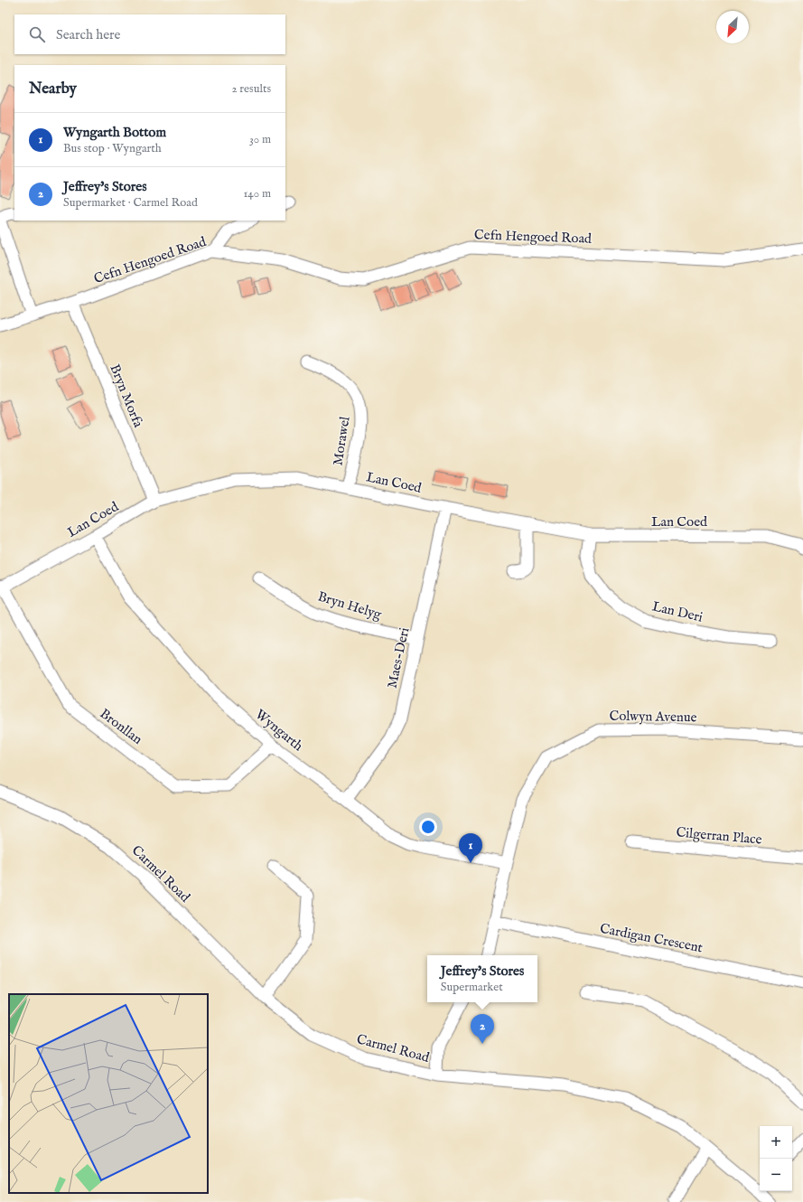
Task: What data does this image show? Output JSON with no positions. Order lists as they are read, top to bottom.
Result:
{
  "streets": {
    "street": [
      "Cefn Hengoed Road",
      "Bryn Morfa",
      "Morawel",
      "Lan Coed",
      "Bryn Helyg",
      "Lan Deri",
      "Maes-Deri",
      "Colwyn Avenue",
      "Bronllan",
      "Wyngarth",
      "Cilgerran Place",
      "Carmel Road",
      "Cardigan Crescent"
    ]
  },
  "crossings": [
    ["Cefn Hengoed Road", "Bryn Morfa"],
    ["Bryn Morfa", "Lan Coed"],
    ["Morawel", "Lan Coed"],
    ["Lan Coed", "Lan Deri"],
    ["Lan Coed", "Maes-Deri"],
    ["Lan Coed", "Bronllan"],
    ["Lan Coed", "Wyngarth"],
    ["Bryn Helyg", "Maes-Deri"],
    ["Maes-Deri", "Wyngarth"],
    ["Colwyn Avenue", "Wyngarth"],
    ["Colwyn Avenue", "Cardigan Crescent"],
    ["Bronllan", "Wyngarth"]
  ],
  "north": "bottom left",
  "page": {
    "search": "Search here",
    "heading": ["Nearby", "2 results"],
    "list": [
      {
        "mark": "1",
        "name": "Wyngarth Bottom",
        "note": "Bus stop · Wyngarth",
        "value": "30 m"
      },
      {
        "mark": "2",
        "name": "Jeffrey's Stores",
        "note": "Supermarket · Carmel Road",
        "value": "140 m"
      }
    ],
    "pins": ["1", "2"],
    "popup": ["Jeffrey's Stores", "Supermarket"],
    "map_buttons": ["+", "−"]
  }
}
